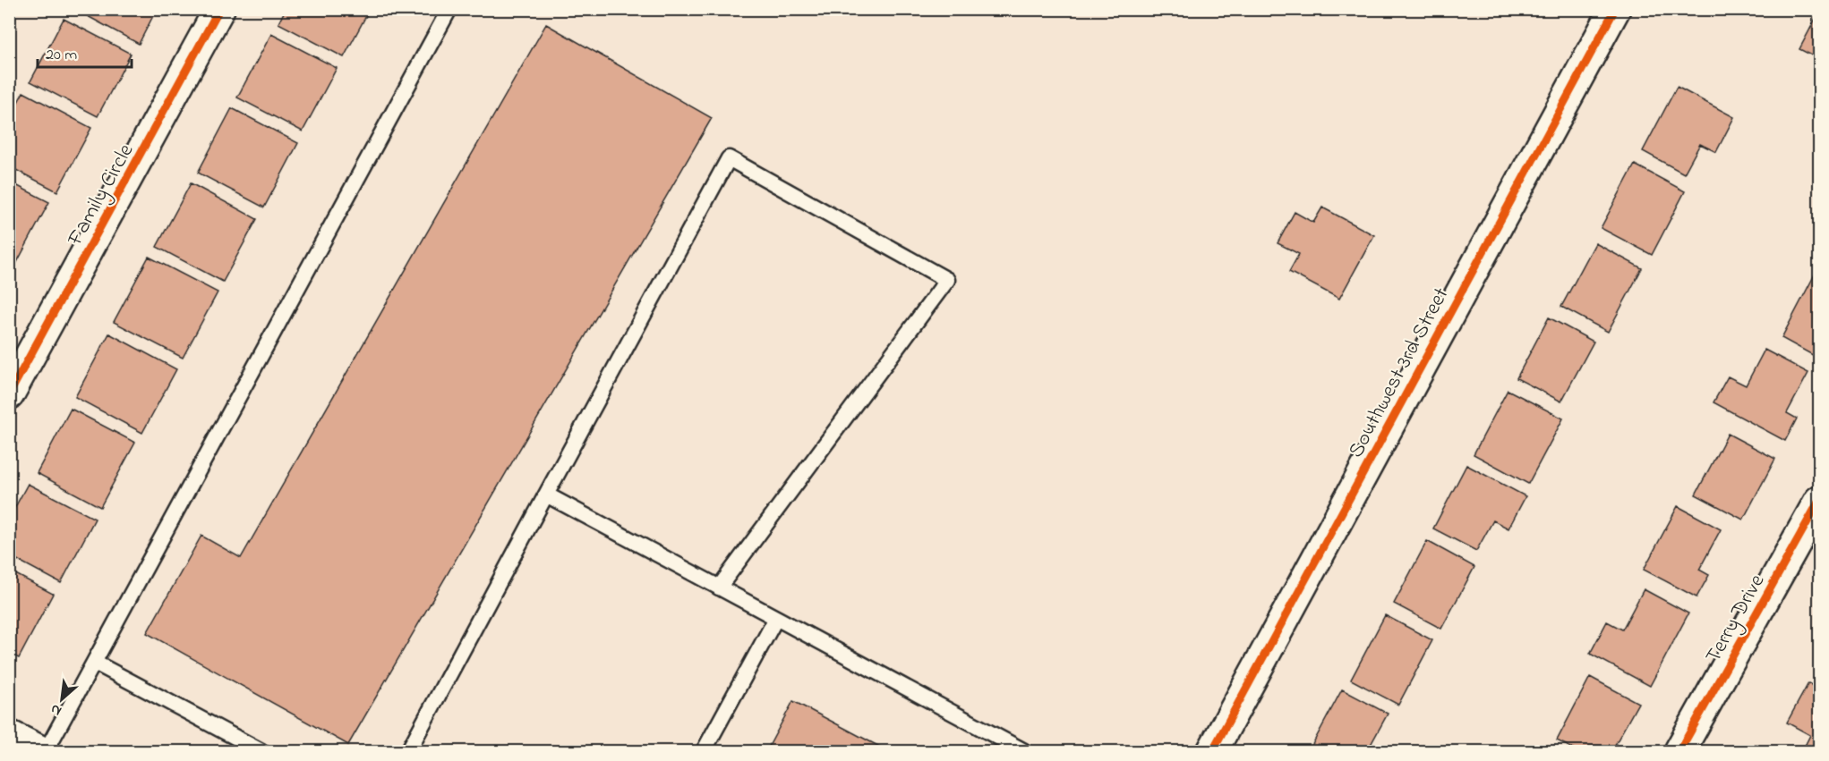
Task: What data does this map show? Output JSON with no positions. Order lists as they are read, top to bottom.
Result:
{
  "streets": {
    "street": ["Family Circle", "Southwest 3rd Street", "Terry Drive"]
  },
  "scale_bar": "20 m",
  "north": "bottom left"
}
